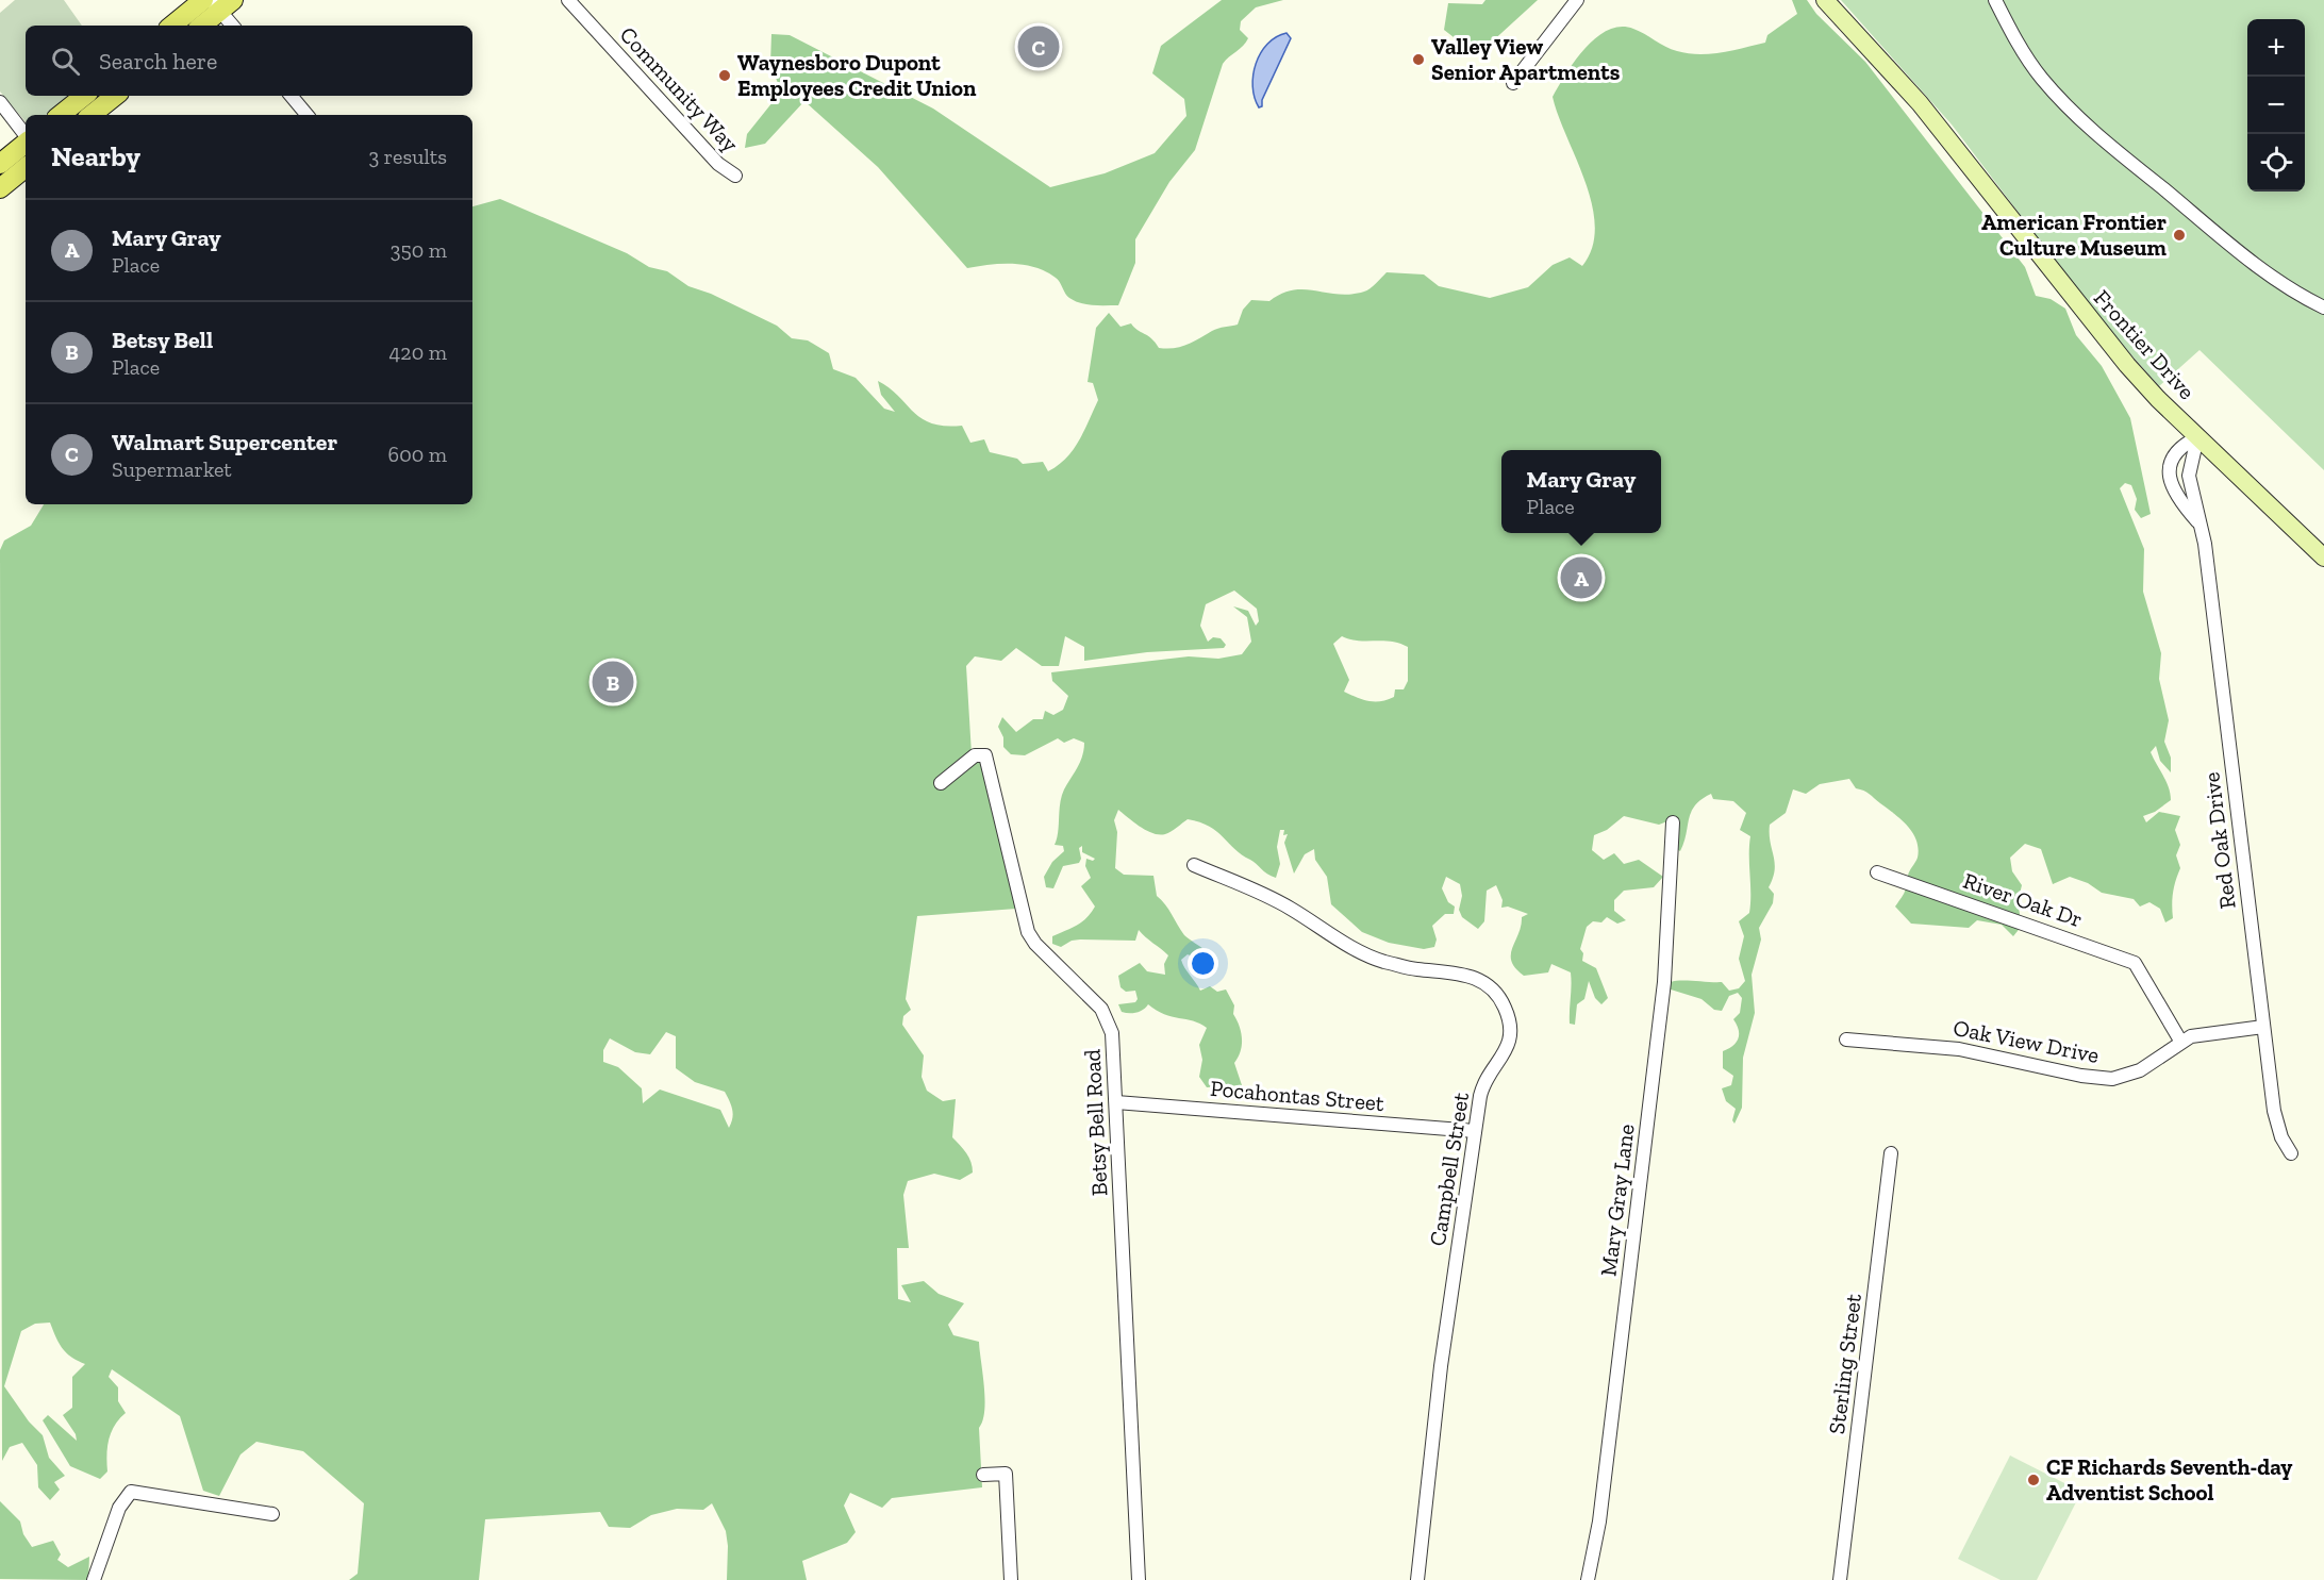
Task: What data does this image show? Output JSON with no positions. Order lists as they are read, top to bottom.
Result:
{
  "streets": {
    "street": [
      "Community Way",
      "Frontier Drive",
      "Red Oak Drive",
      "River Oak Dr",
      "Oak View Drive",
      "Pocahontas Street",
      "Betsy Bell Road",
      "Campbell Street",
      "Mary Gray Lane",
      "Sterling Street"
    ]
  },
  "crossings": [
    ["Frontier Drive", "Red Oak Drive"],
    ["Red Oak Drive", "Oak View Drive"],
    ["River Oak Dr", "Oak View Drive"],
    ["Pocahontas Street", "Betsy Bell Road"],
    ["Pocahontas Street", "Campbell Street"]
  ],
  "places": [
    "Valley View Senior Apartments",
    "Waynesboro Dupont Employees Credit Union",
    "American Frontier Culture Museum",
    "CF Richards Seventh-day Adventist School"
  ],
  "page": {
    "map_buttons": ["+", "−"],
    "pins": ["C", "A", "B"],
    "search": "Search here",
    "heading": ["Nearby", "3 results"],
    "list": [
      {
        "mark": "A",
        "name": "Mary Gray",
        "note": "Place",
        "value": "350 m"
      },
      {
        "mark": "B",
        "name": "Betsy Bell",
        "note": "Place",
        "value": "420 m"
      },
      {
        "mark": "C",
        "name": "Walmart Supercenter",
        "note": "Supermarket",
        "value": "600 m"
      }
    ],
    "popup": ["Mary Gray", "Place"]
  }
}
